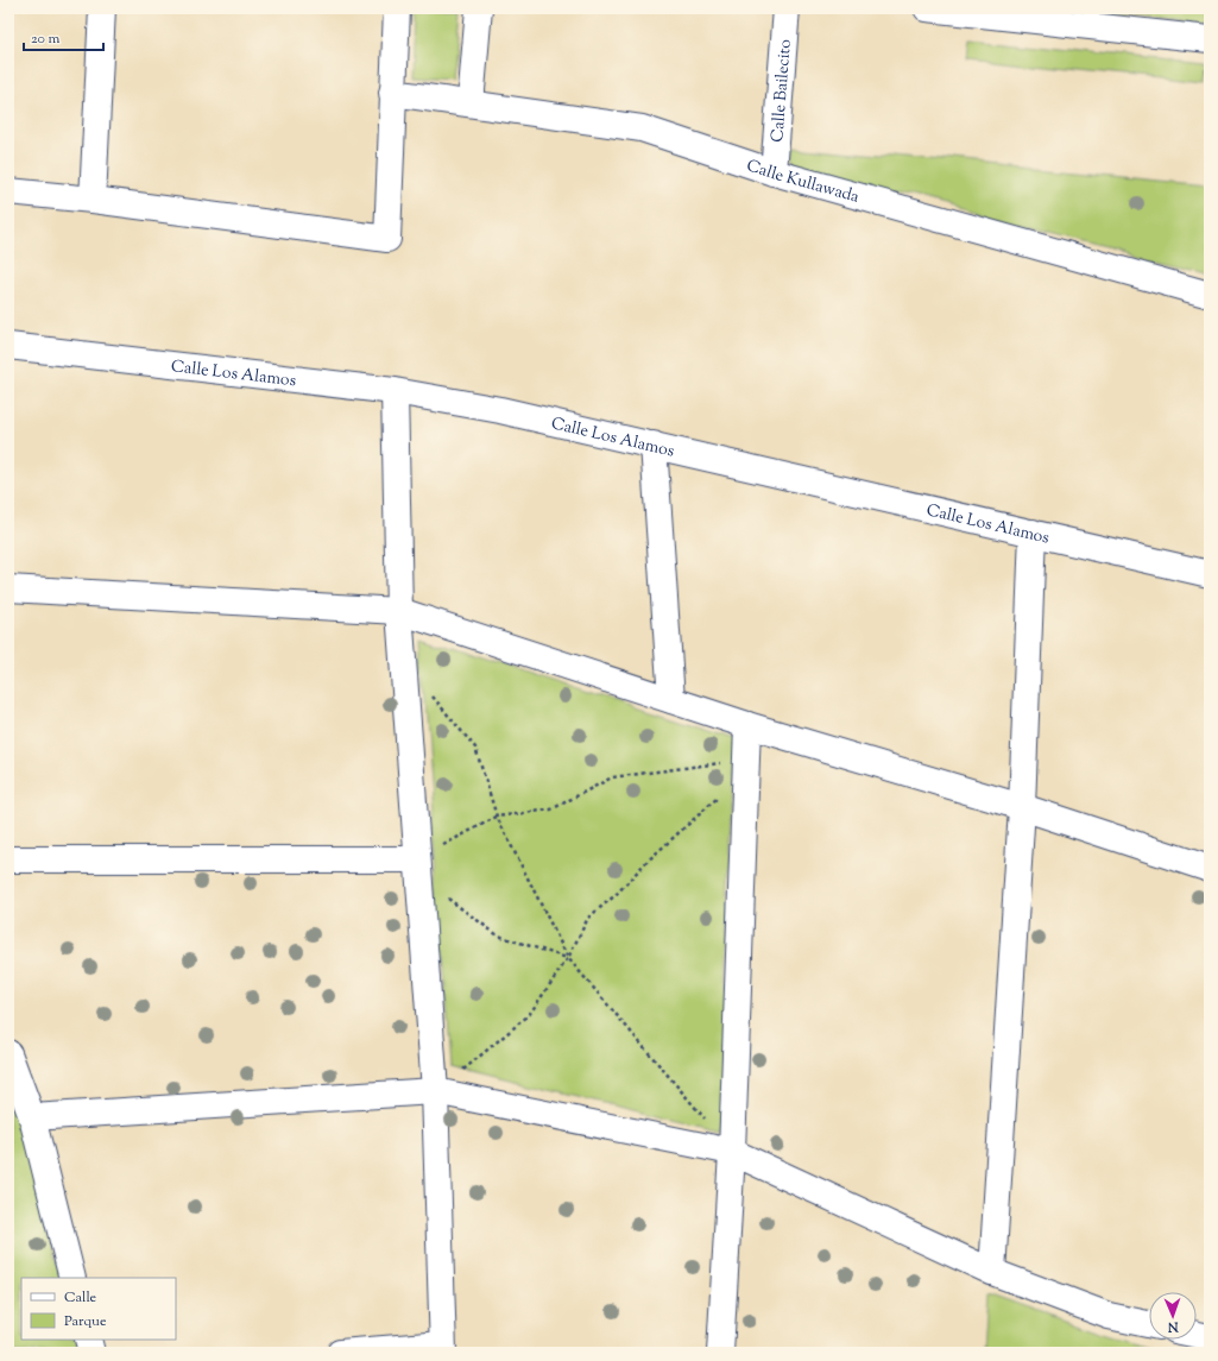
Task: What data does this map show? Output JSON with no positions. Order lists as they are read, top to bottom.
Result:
{
  "streets": {
    "street": ["Calle Bailecito", "Calle Kullawada", "Calle Los Alamos"]
  },
  "crossings": [
    ["Calle Bailecito", "Calle Kullawada"]
  ],
  "legend": ["Calle", "Parque"],
  "scale_bar": "20 m",
  "north": "bottom"
}
